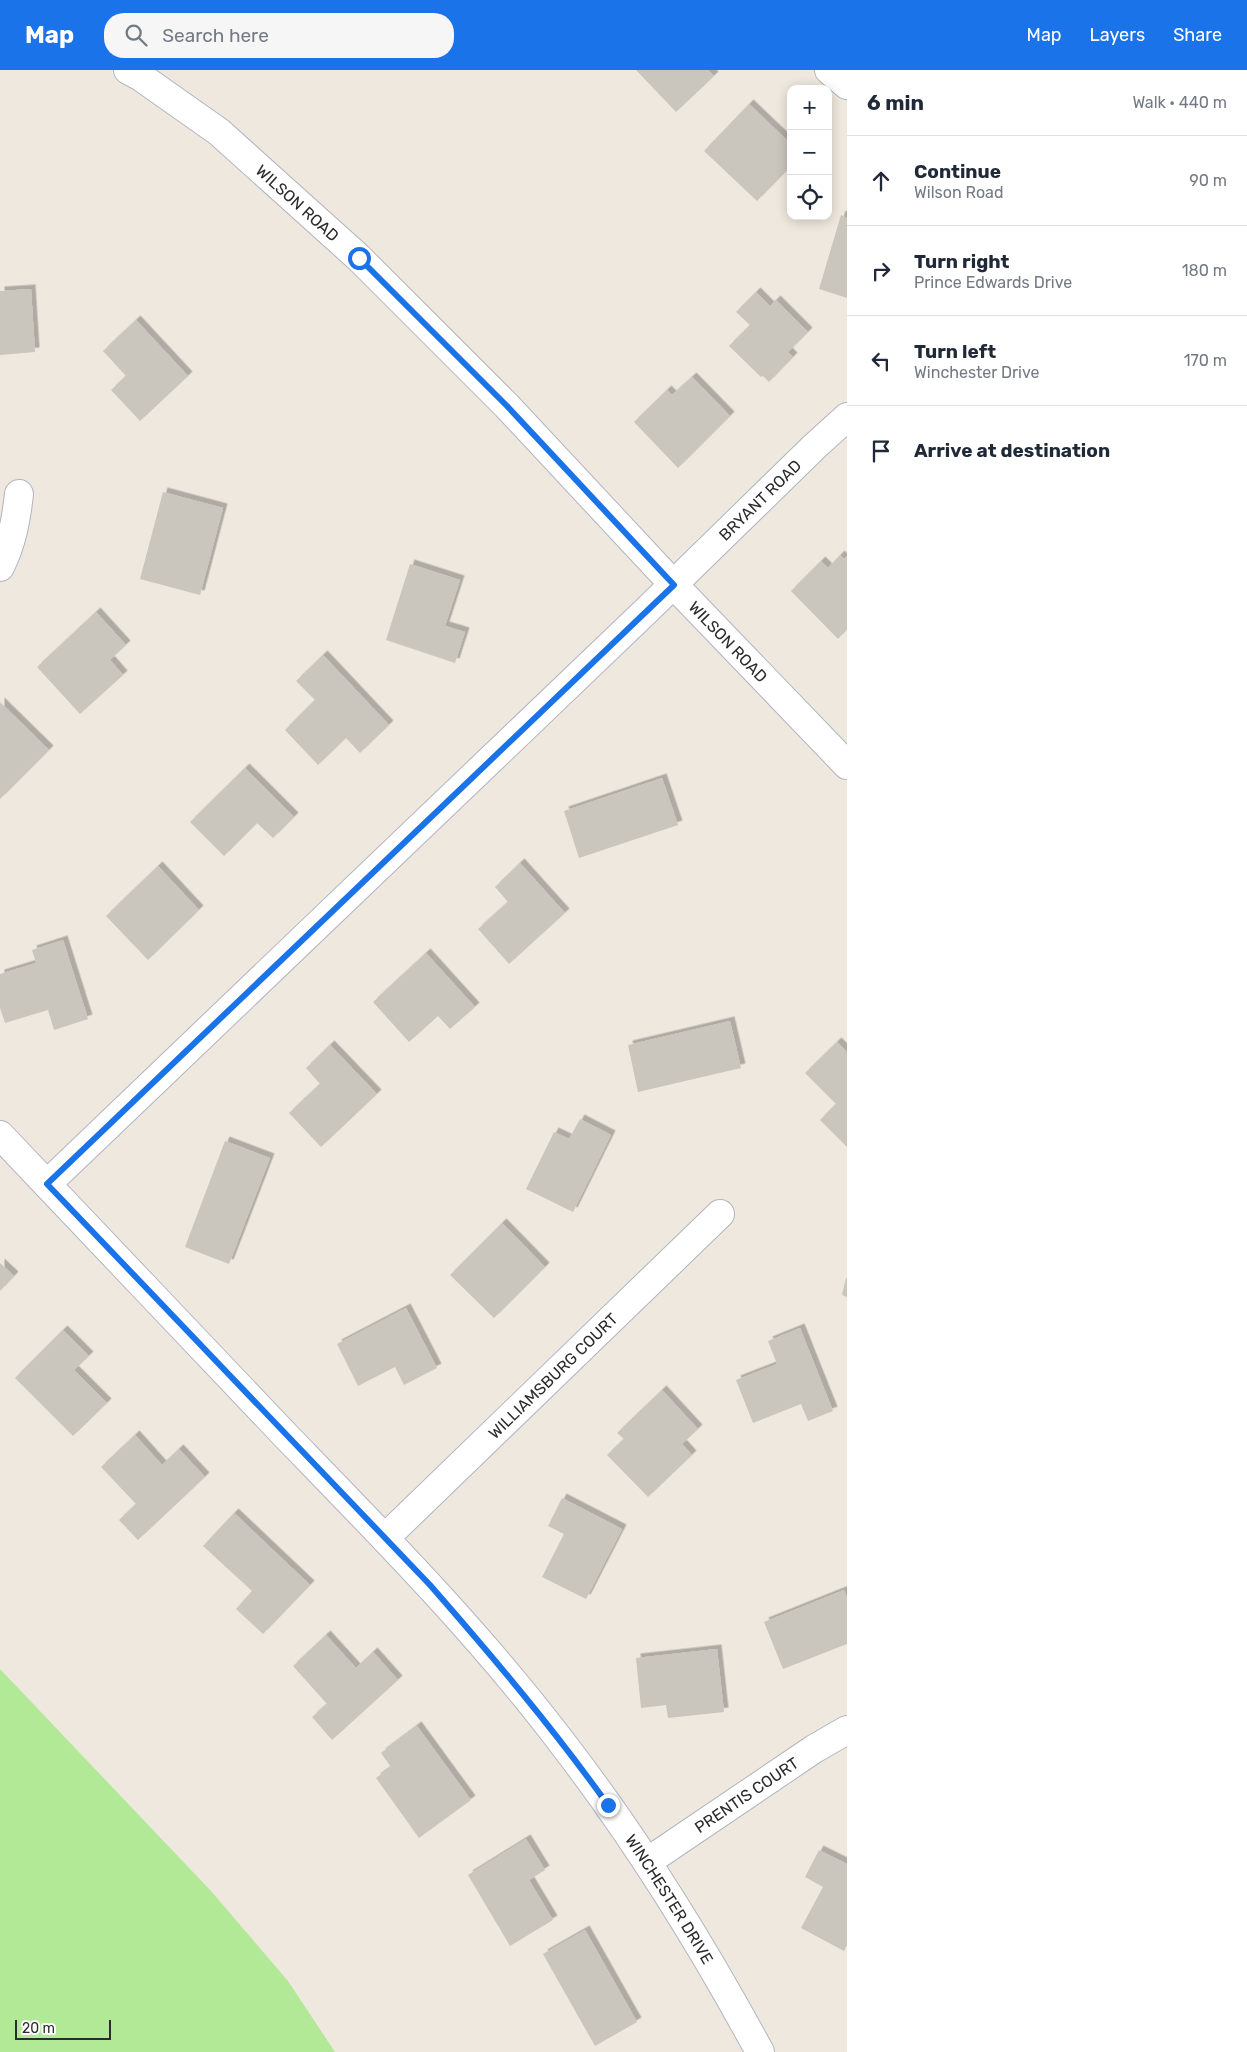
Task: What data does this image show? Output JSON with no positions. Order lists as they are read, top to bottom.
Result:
{
  "streets": {
    "street": [
      "WILSON ROAD",
      "BRYANT ROAD",
      "WILLIAMSBURG COURT",
      "PRENTIS COURT",
      "WINCHESTER DRIVE"
    ]
  },
  "crossings": [
    ["WILSON ROAD", "BRYANT ROAD"],
    ["BRYANT ROAD", "WINCHESTER DRIVE"],
    ["WILLIAMSBURG COURT", "WINCHESTER DRIVE"],
    ["PRENTIS COURT", "WINCHESTER DRIVE"]
  ],
  "scale_bar": "20 m",
  "page": {
    "header": "Map",
    "search": "Search here",
    "nav": ["Map", "Layers", "Share"],
    "heading": ["6 min", "Walk · 440 m"],
    "map_buttons": ["+", "−"],
    "list": [
      ["Continue", "Wilson Road", "90 m"],
      ["Turn right", "Prince Edwards Drive", "180 m"],
      ["Turn left", "Winchester Drive", "170 m"],
      "Arrive at destination"
    ],
    "scale": "20 m"
  }
}
